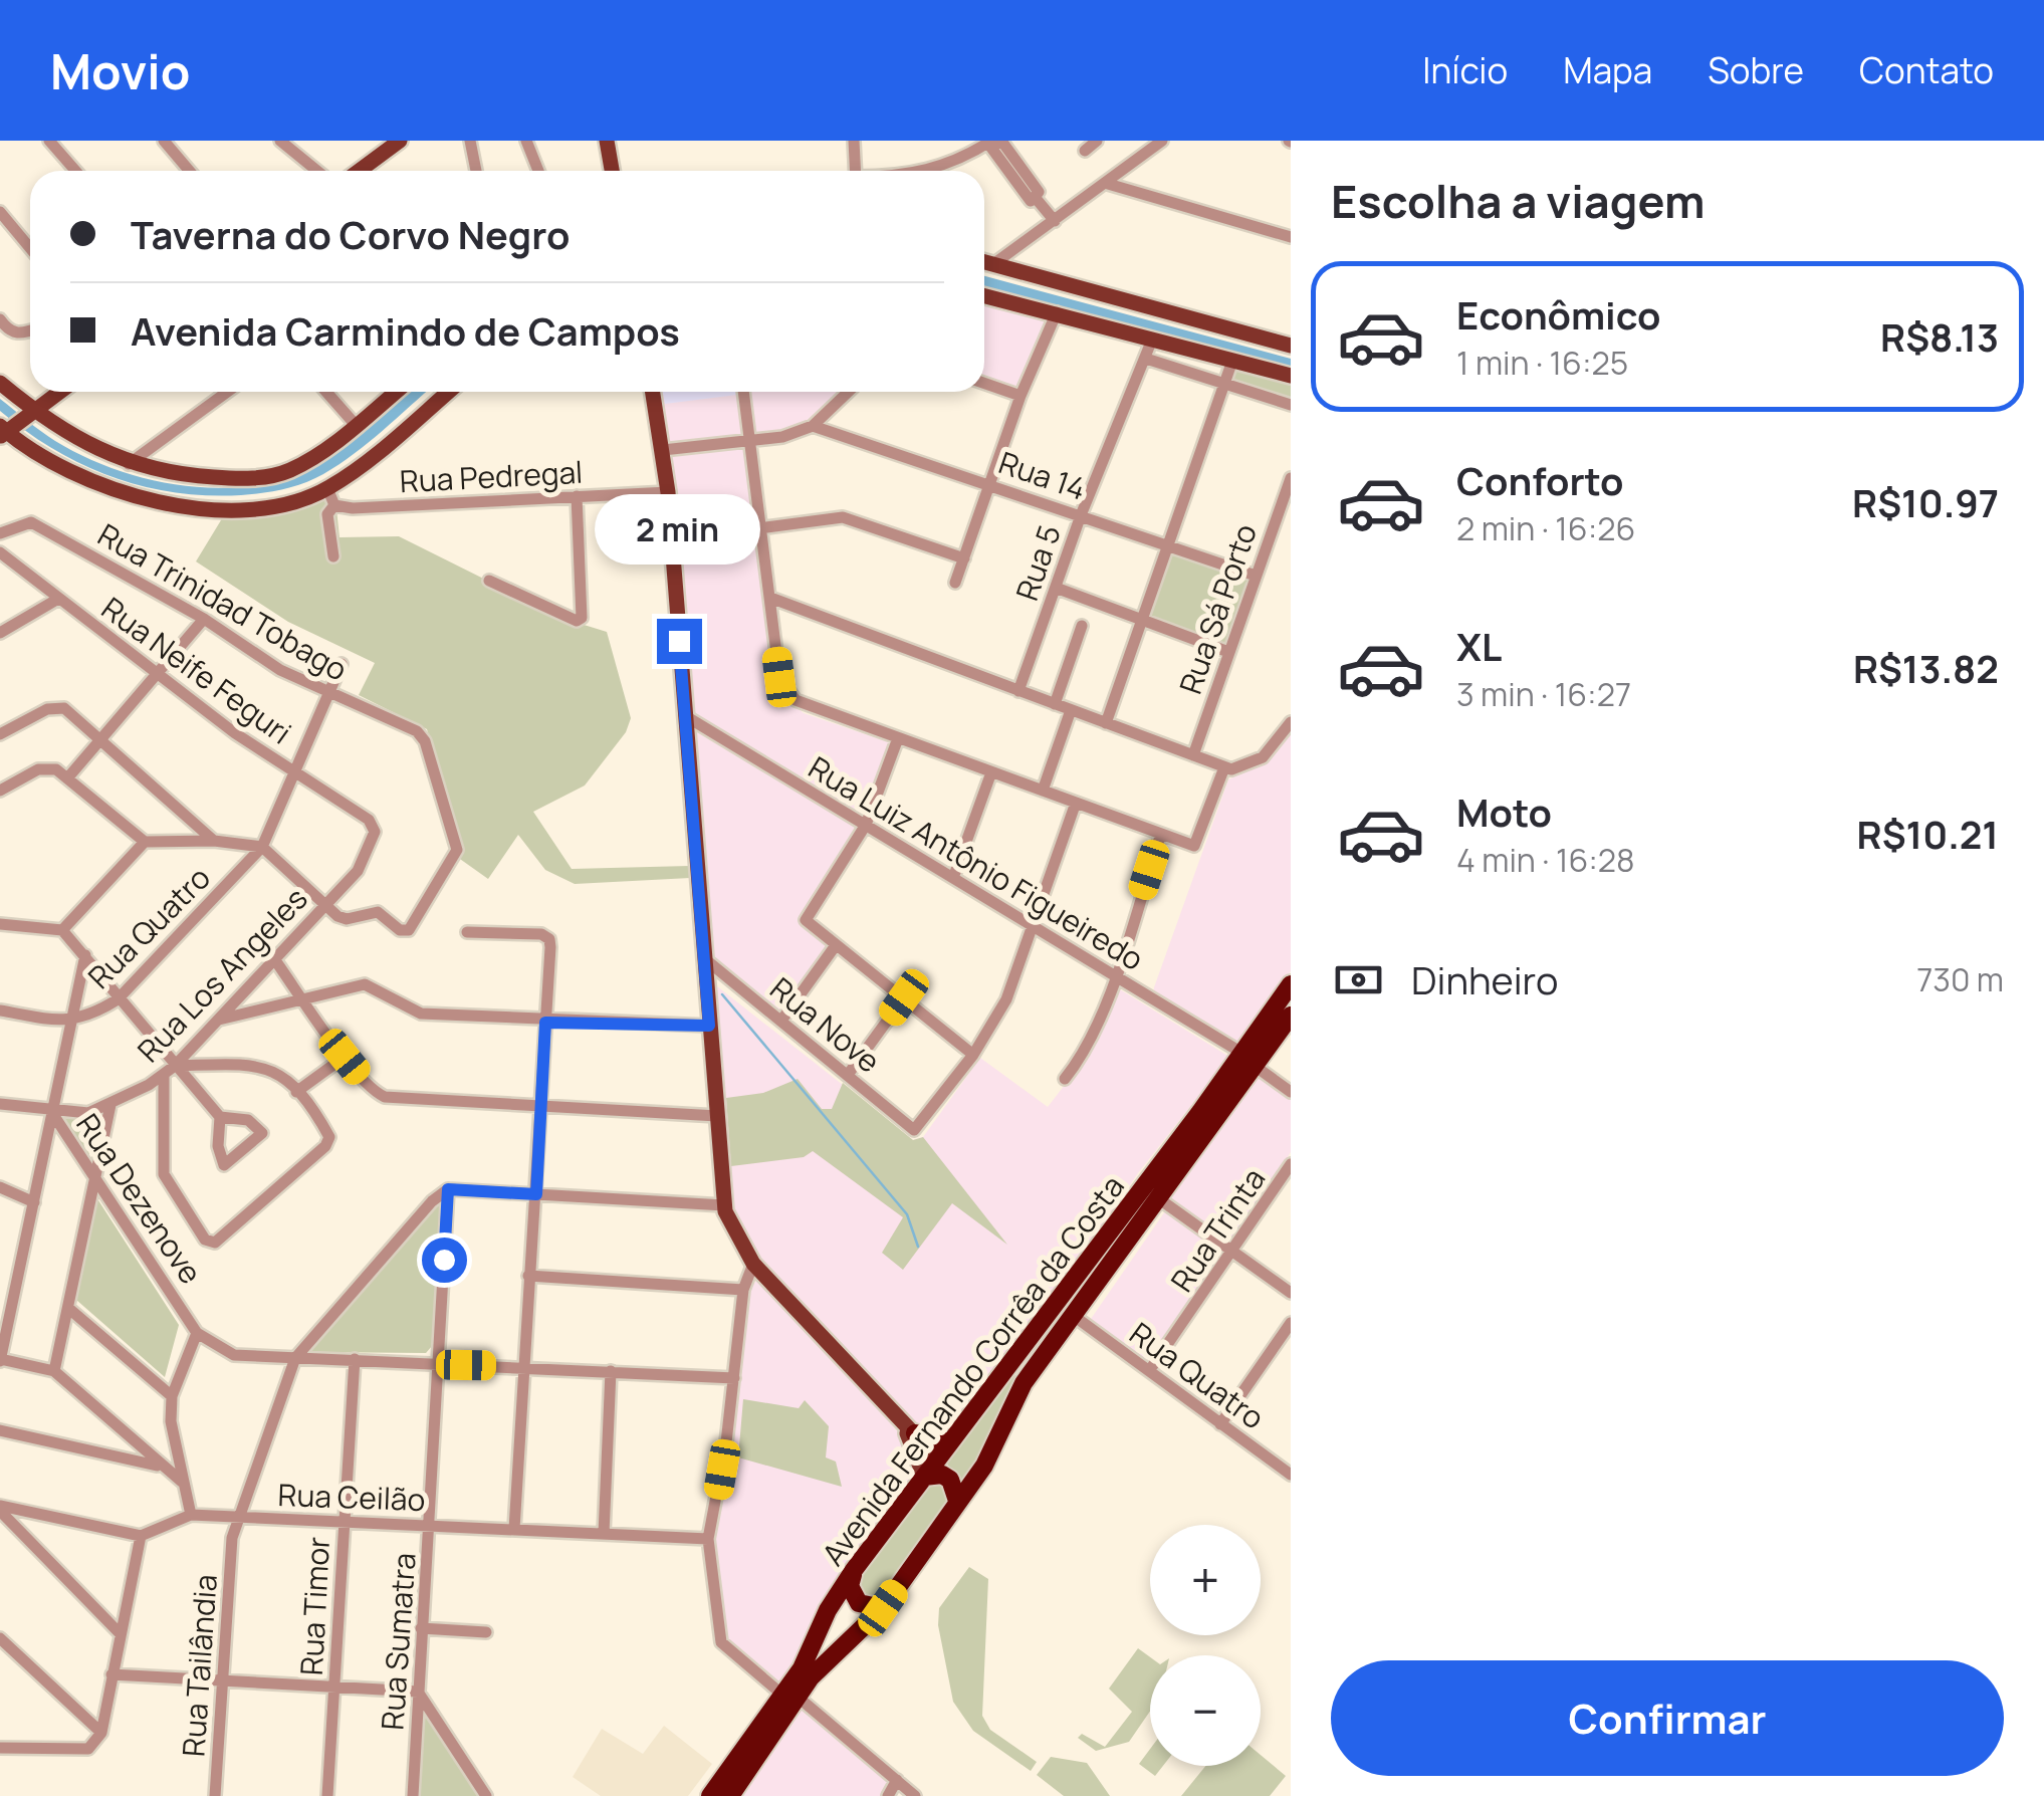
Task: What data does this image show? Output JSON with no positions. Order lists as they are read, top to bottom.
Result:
{
  "streets": {
    "highway": ["Avenida Fernando Corrêa da Costa"],
    "street": [
      "Rua 14",
      "Rua Pedregal",
      "Rua 5",
      "Rua Trinidad Tobago",
      "Rua Sá Porto",
      "Rua Neife Feguri",
      "Rua Luiz Antônio Figueiredo",
      "Rua Quatro",
      "Rua Los Angeles",
      "Rua Nove",
      "Rua Dezenove",
      "Rua Trinta",
      "Rua Ceilão",
      "Rua Timor",
      "Rua Sumatra",
      "Rua Tailândia"
    ]
  },
  "crossings": [
    ["Rua 14", "Rua 5"],
    ["Rua 14", "Rua Sá Porto"],
    ["Rua Trinidad Tobago", "Rua Quatro"],
    ["Rua Trinidad Tobago", "Rua Los Angeles"],
    ["Rua Neife Feguri", "Rua Quatro"],
    ["Rua Neife Feguri", "Rua Los Angeles"],
    ["Rua Luiz Antônio Figueiredo", "Avenida Fernando Corrêa da Costa"],
    ["Rua Quatro", "Rua Trinta"],
    ["Rua Quatro", "Avenida Fernando Corrêa da Costa"],
    ["Rua Los Angeles", "Rua Dezenove"],
    ["Rua Ceilão", "Rua Timor"],
    ["Rua Ceilão", "Rua Sumatra"],
    ["Rua Ceilão", "Rua Tailândia"]
  ],
  "page": {
    "header": "Movio",
    "nav": [
      "Início",
      "Mapa",
      "Sobre",
      "Contato"
    ],
    "heading": "Escolha a viagem",
    "banner": ["Taverna do Corvo Negro", "Avenida Carmindo de Campos"],
    "list": [
      {
        "name": "Econômico",
        "note": "1 min · 16:25",
        "value": "R$8.13"
      },
      {
        "name": "Conforto",
        "note": "2 min · 16:26",
        "value": "R$10.97"
      },
      {
        "name": "XL",
        "note": "3 min · 16:27",
        "value": "R$13.82"
      },
      {
        "name": "Moto",
        "note": "4 min · 16:28",
        "value": "R$10.21"
      }
    ],
    "bubble": "2 min",
    "pay": ["Dinheiro", "730 m"],
    "map_buttons": ["+", "−"],
    "buttons": "Confirmar"
  }
}
